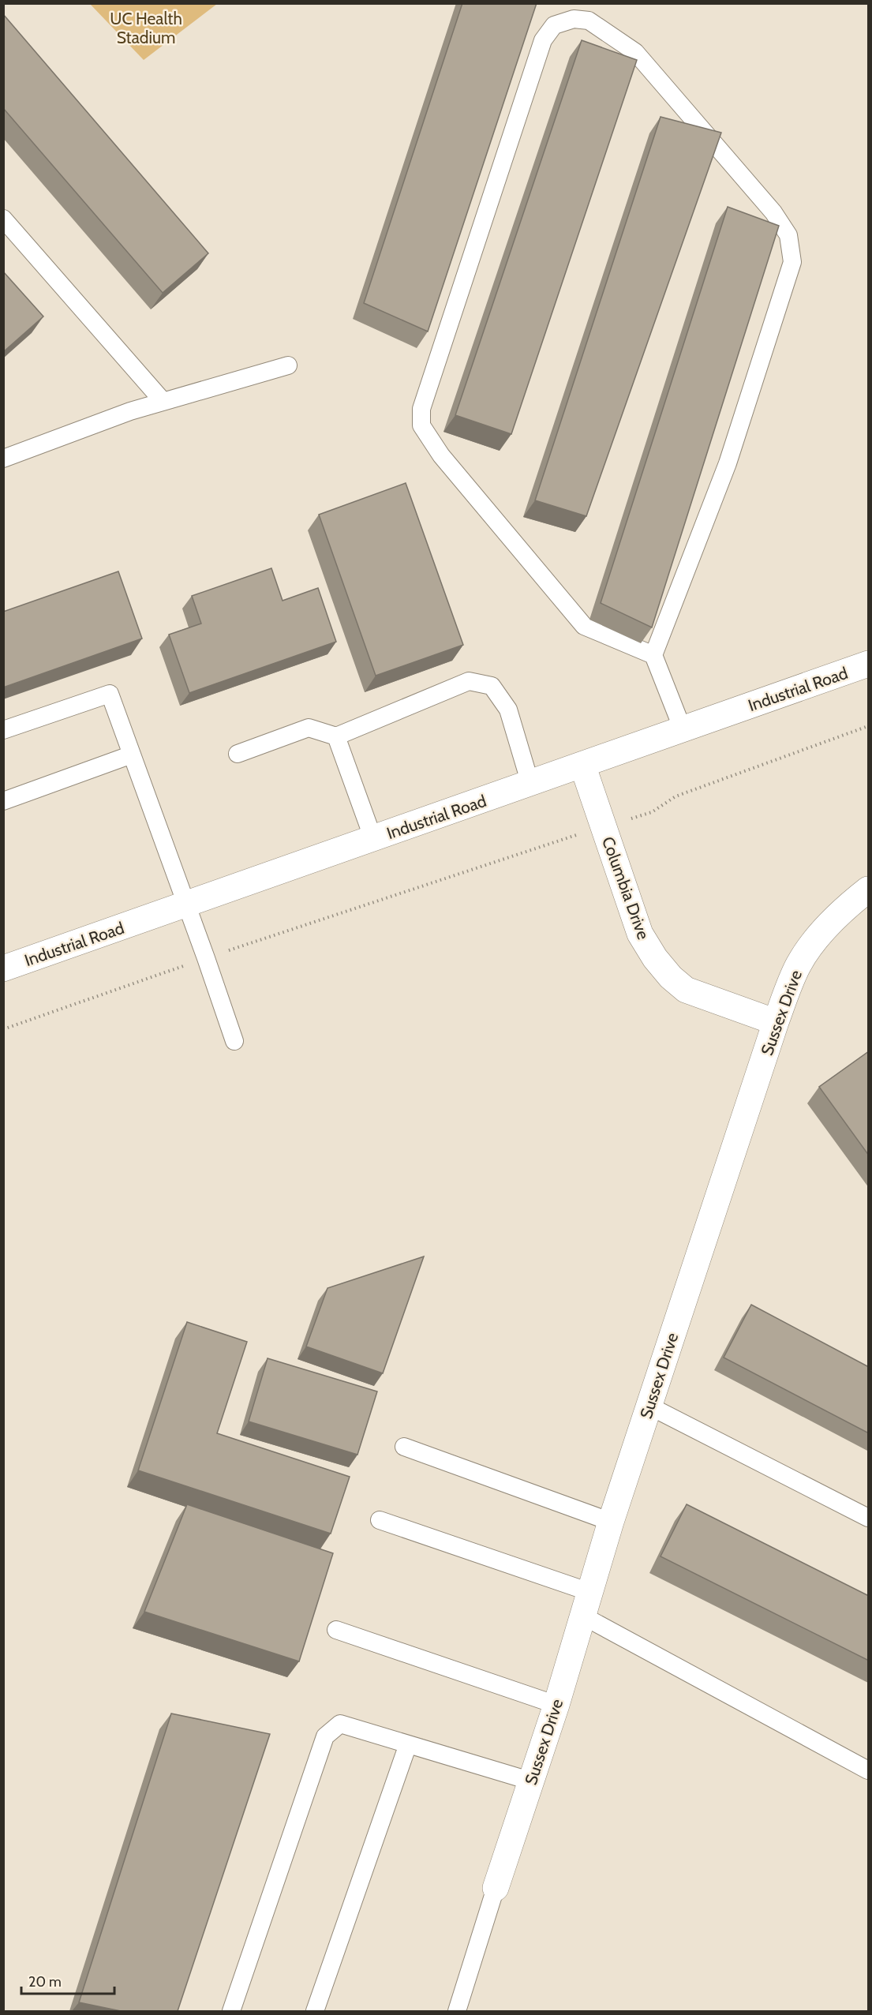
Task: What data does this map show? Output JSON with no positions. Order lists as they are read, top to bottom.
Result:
{
  "streets": {
    "street": ["Industrial Road", "Columbia Drive", "Sussex Drive"]
  },
  "crossings": [
    ["Industrial Road", "Columbia Drive"],
    ["Columbia Drive", "Sussex Drive"]
  ],
  "parks": ["UC Health Stadium"],
  "scale_bar": "20 m"
}
